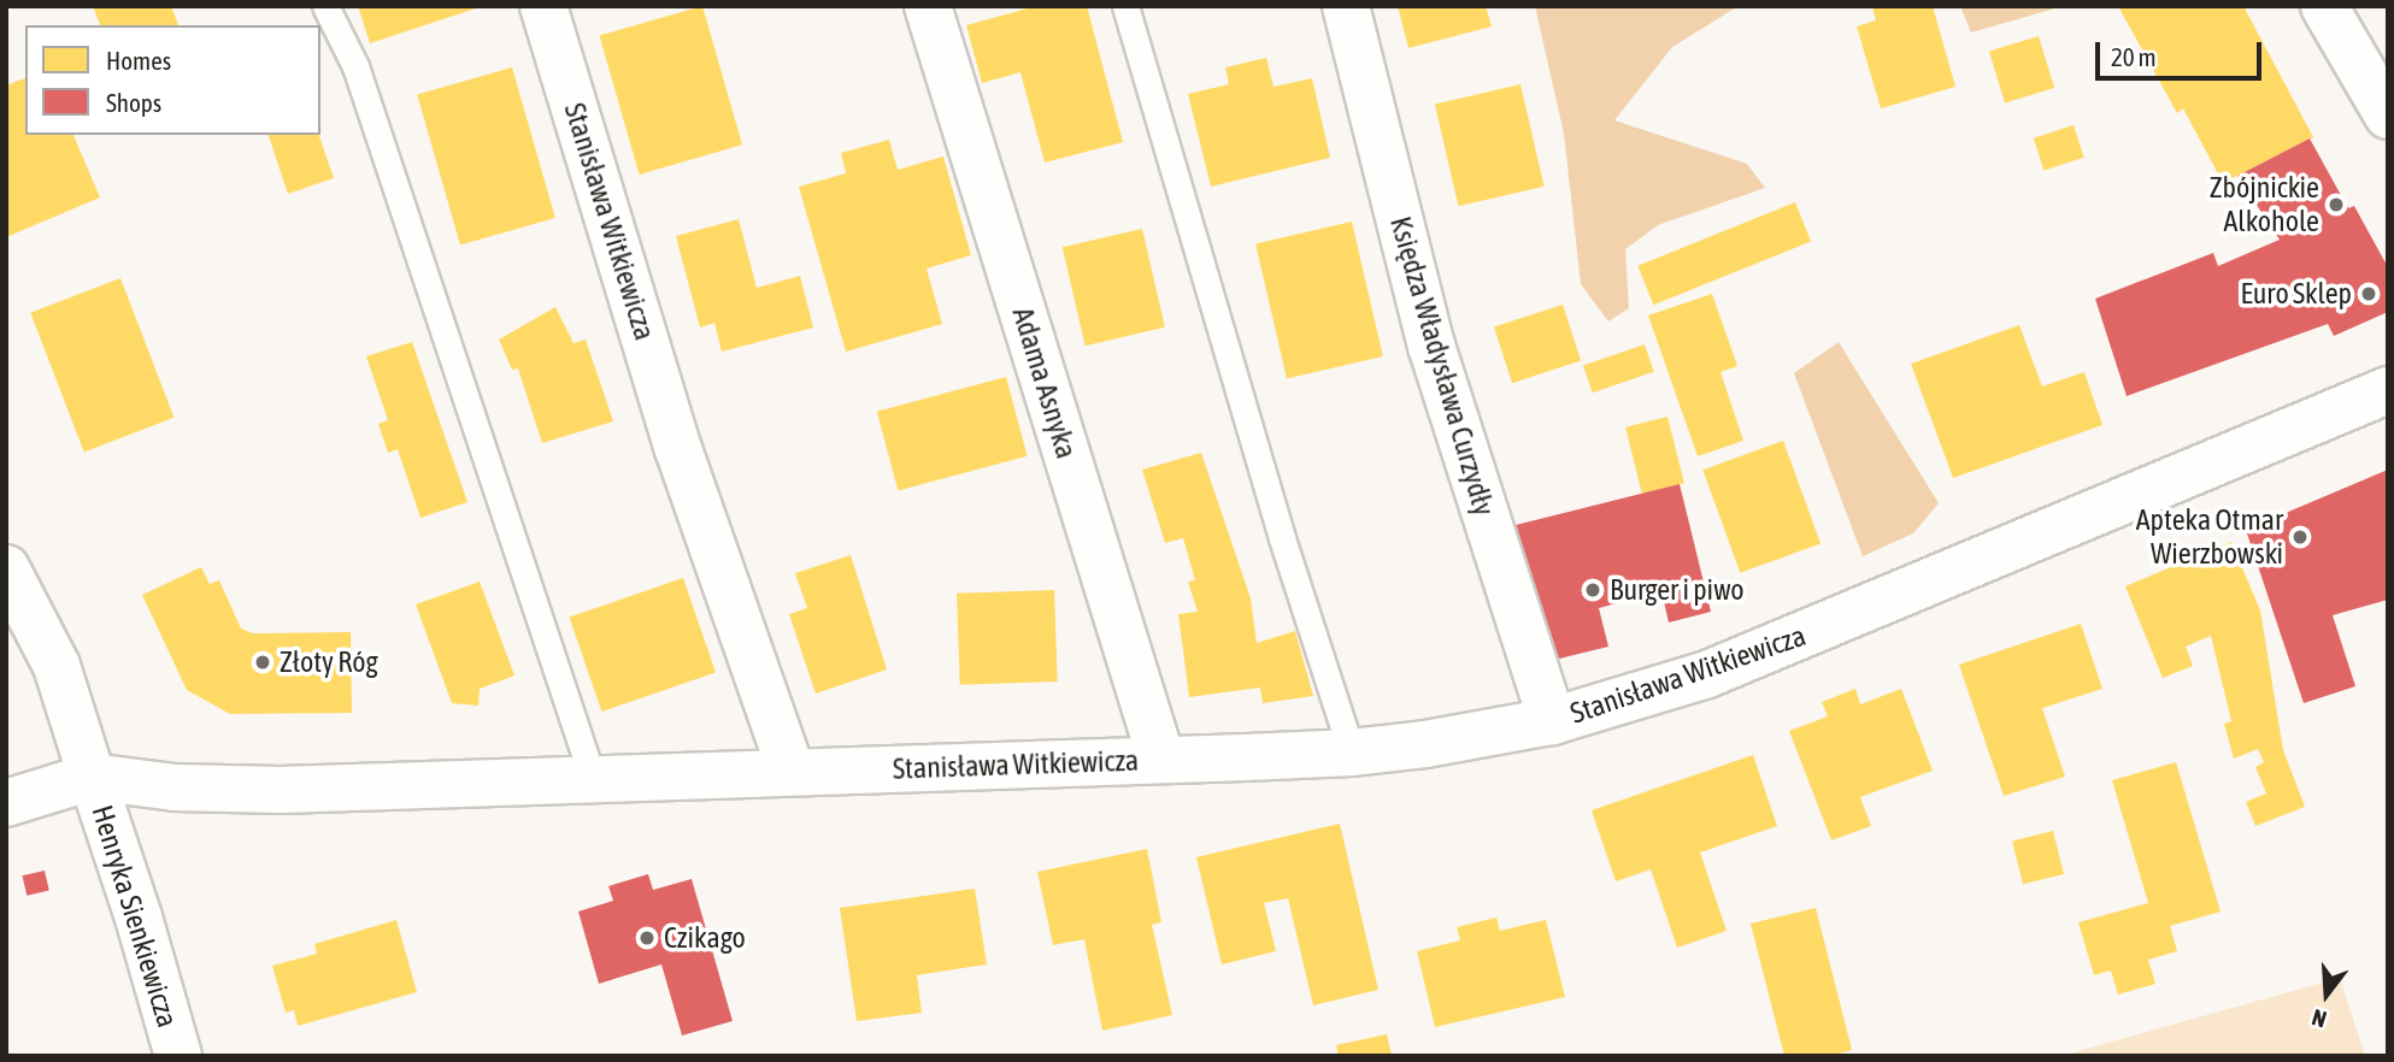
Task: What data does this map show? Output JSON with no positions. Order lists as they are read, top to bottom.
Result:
{
  "streets": {
    "street": [
      "Stanisława Witkiewicza",
      "Księdza Władysława Curzydły",
      "Adama Asnyka",
      "Henryka Sienkiewicza"
    ]
  },
  "crossings": [
    ["Stanisława Witkiewicza", "Księdza Władysława Curzydły"],
    ["Stanisława Witkiewicza", "Adama Asnyka"],
    ["Stanisława Witkiewicza", "Henryka Sienkiewicza"]
  ],
  "places": [
    "Zbójnickie Alkohole",
    "Euro Sklep",
    "Apteka Otmar Wierzbowski",
    "Burger i piwo",
    "Złoty Róg",
    "Czikago"
  ],
  "legend": ["Homes", "Shops"],
  "scale_bar": "20 m",
  "north": "bottom"
}
